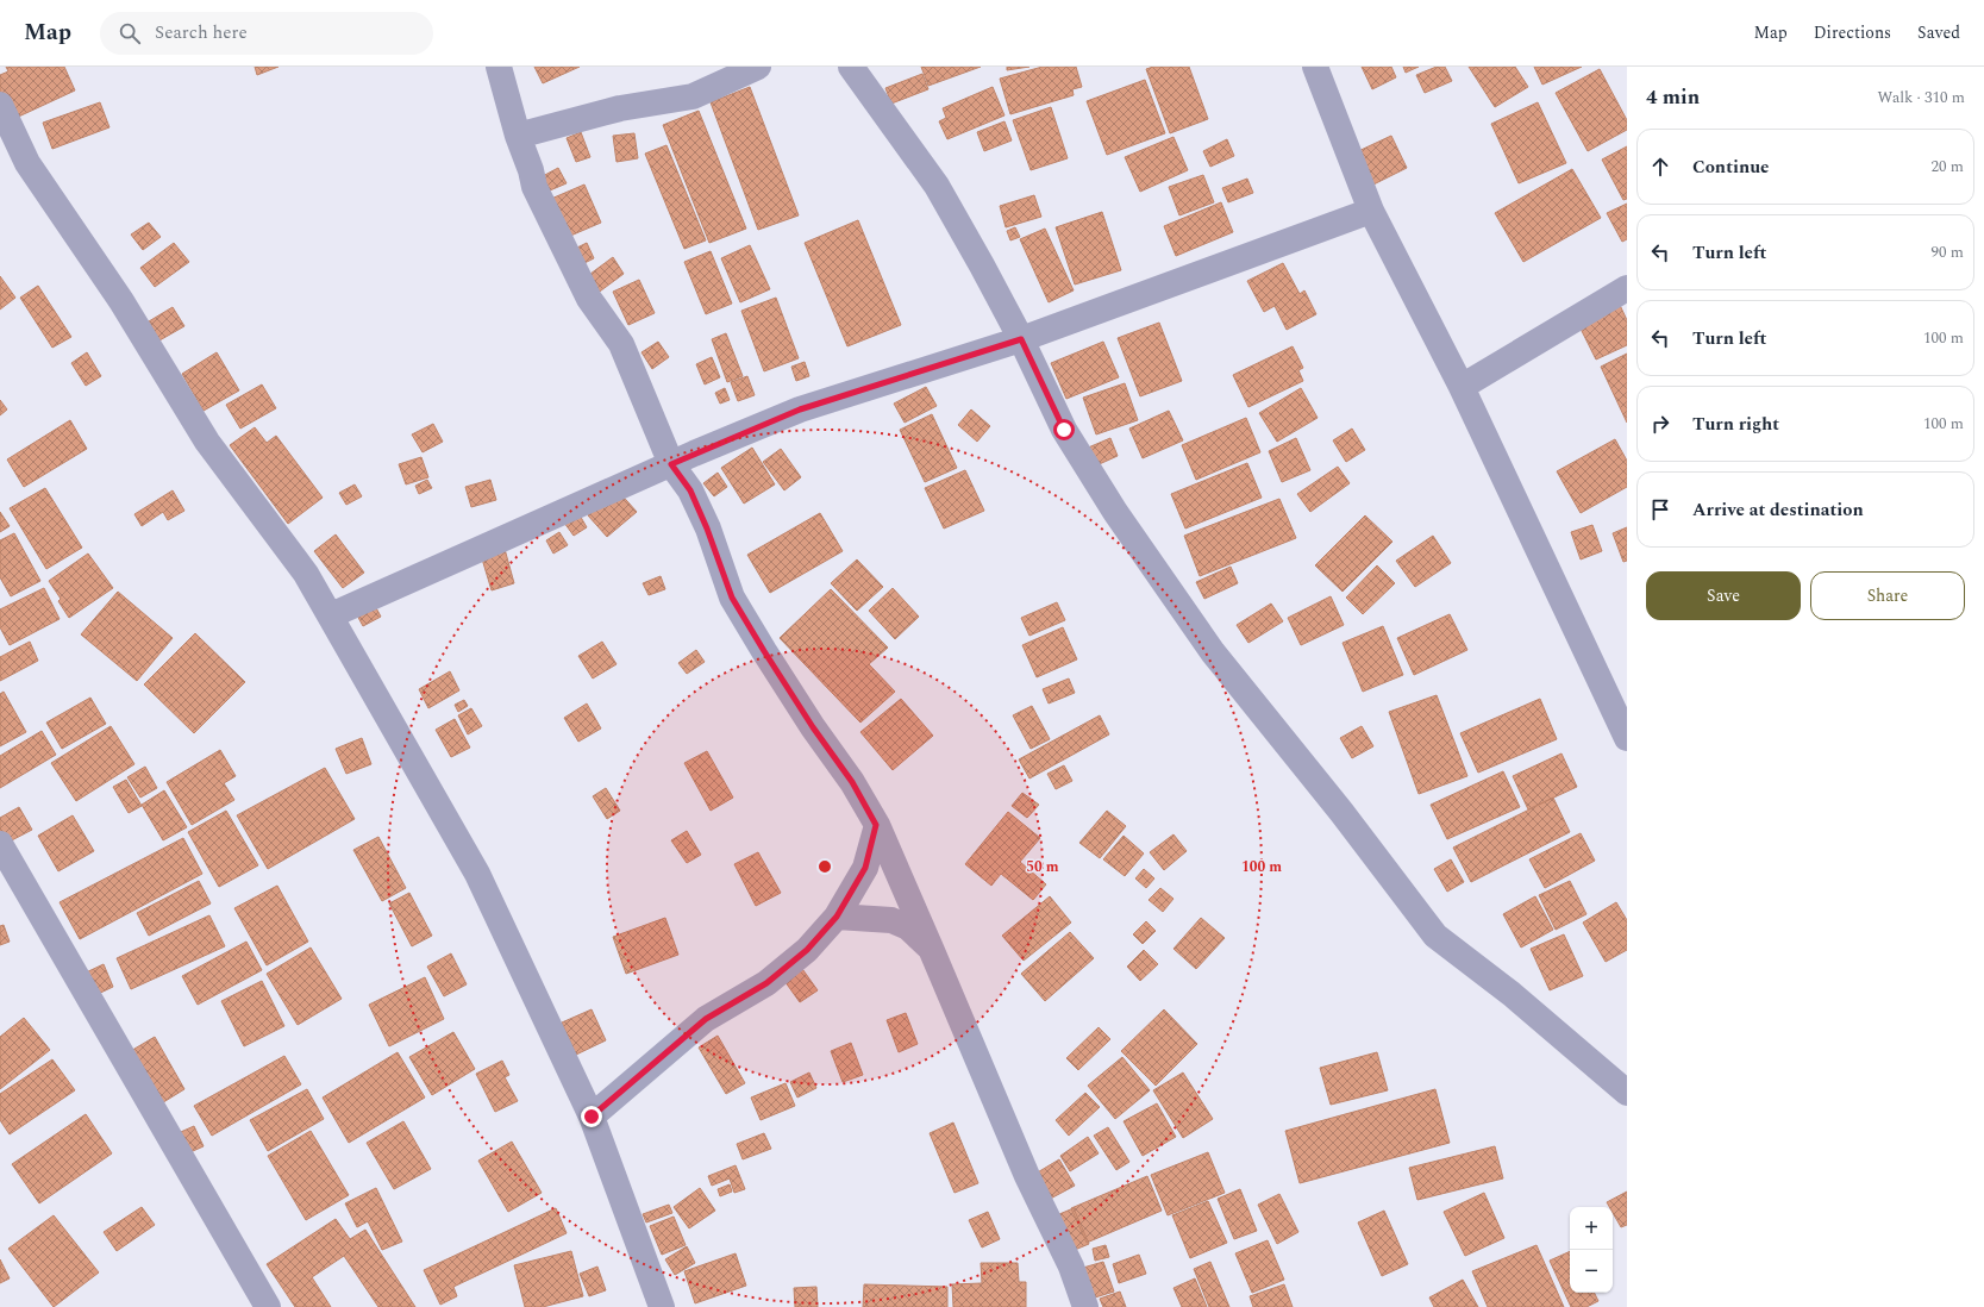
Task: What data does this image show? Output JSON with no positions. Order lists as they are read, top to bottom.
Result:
{
  "page": {
    "header": "Map",
    "search": "Search here",
    "nav": ["Map", "Directions", "Saved"],
    "heading": ["4 min", "Walk · 310 m"],
    "list": [
      ["Continue", "20 m"],
      ["Turn left", "90 m"],
      ["Turn left", "100 m"],
      ["Turn right", "100 m"],
      "Arrive at destination"
    ],
    "buttons": ["Save", "Share"],
    "map_buttons": ["+", "−"]
  },
  "rings": ["50 m", "100 m"]
}
